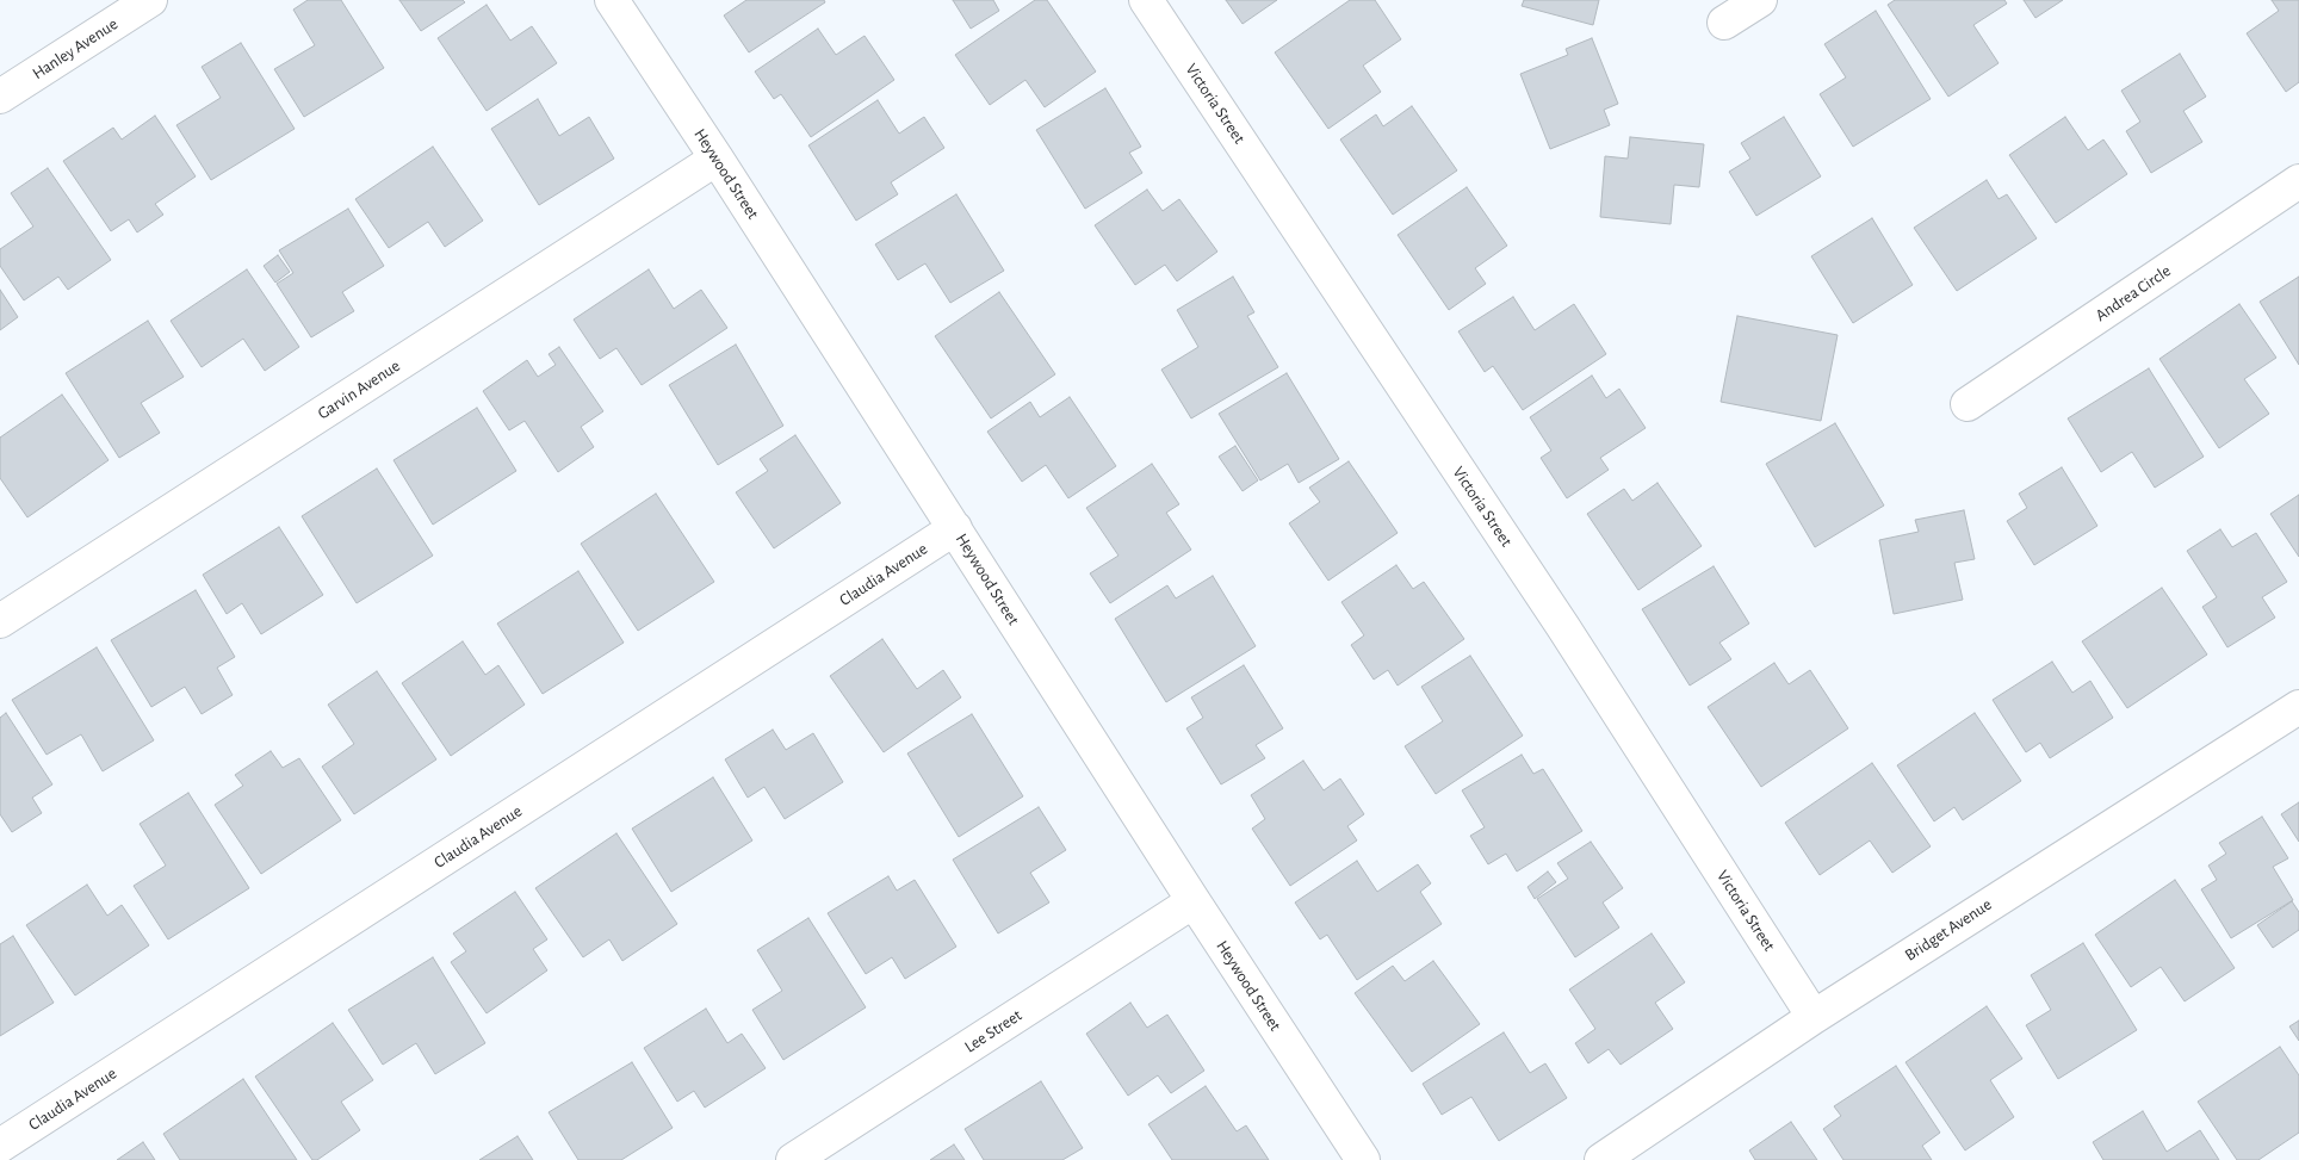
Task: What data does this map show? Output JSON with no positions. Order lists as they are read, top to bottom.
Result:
{
  "streets": {
    "street": [
      "Hanley Avenue",
      "Victoria Street",
      "Heywood Street",
      "Andrea Circle",
      "Garvin Avenue",
      "Claudia Avenue",
      "Bridget Avenue",
      "Lee Street"
    ]
  },
  "crossings": [
    ["Victoria Street", "Bridget Avenue"],
    ["Heywood Street", "Garvin Avenue"],
    ["Heywood Street", "Claudia Avenue"],
    ["Heywood Street", "Lee Street"]
  ]
}
